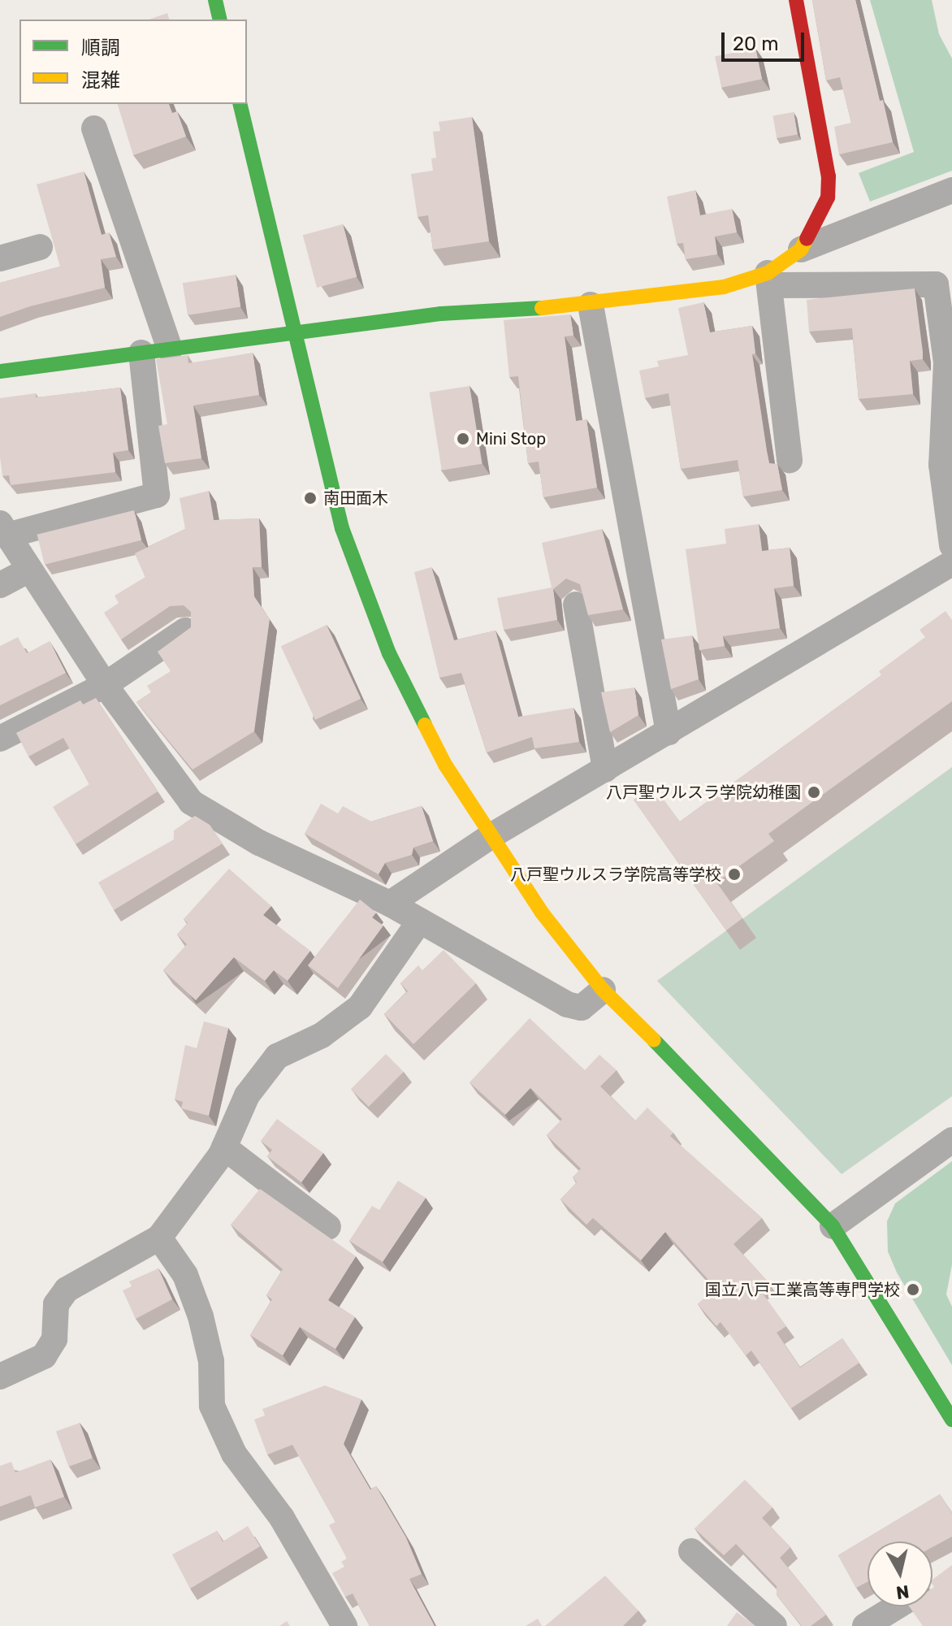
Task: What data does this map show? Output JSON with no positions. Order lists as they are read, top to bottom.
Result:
{
  "places": [
    "Mini Stop",
    "南田面木",
    "八戸聖ウルスラ学院幼稚園",
    "八戸聖ウルスラ学院高等学校",
    "国立八戸工業高等専門学校"
  ],
  "legend": ["順調", "混雑"],
  "scale_bar": "20 m",
  "north": "bottom"
}
